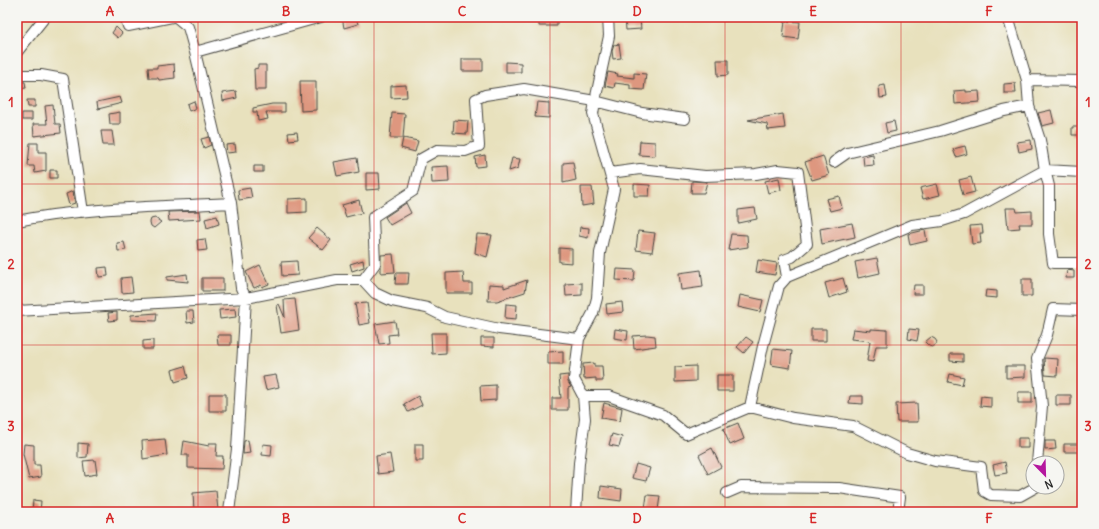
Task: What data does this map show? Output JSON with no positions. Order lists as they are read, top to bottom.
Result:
{
  "north": "bottom right",
  "grid": {
    "columns": [
      "A",
      "B",
      "C",
      "D",
      "E",
      "F"
    ],
    "rows": ["1", "2", "3"]
  }
}
